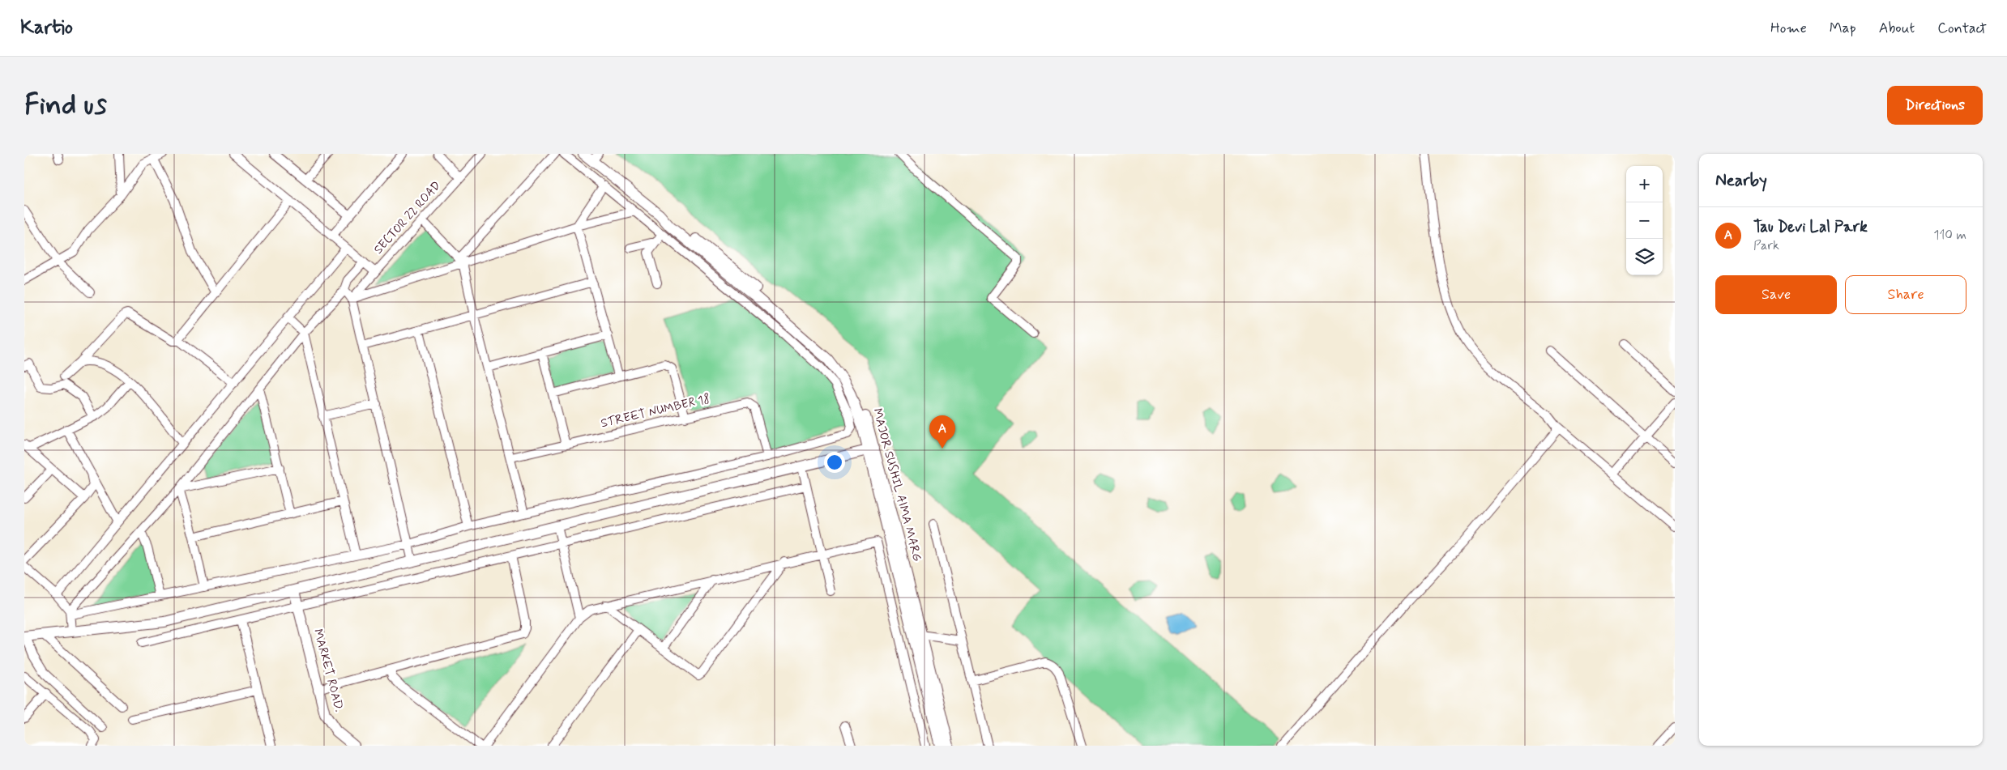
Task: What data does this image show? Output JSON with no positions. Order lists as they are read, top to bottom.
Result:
{
  "streets": {
    "street": [
      "SECTOR 22 ROAD",
      "STREET NUMBER 18",
      "MAJOR SUSHIL AIMA MARG",
      "MARKET ROAD."
    ]
  },
  "page": {
    "header": "Kartio",
    "nav": [
      "Home",
      "Map",
      "About",
      "Contact"
    ],
    "buttons": [
      "Directions",
      ["Save", "Share"]
    ],
    "title": "Find us",
    "heading": "Nearby",
    "map_buttons": ["+", "−"],
    "list": [
      {
        "mark": "A",
        "name": "Tau Devi Lal Park",
        "note": "Park",
        "value": "110 m"
      }
    ],
    "pins": "A"
  }
}
